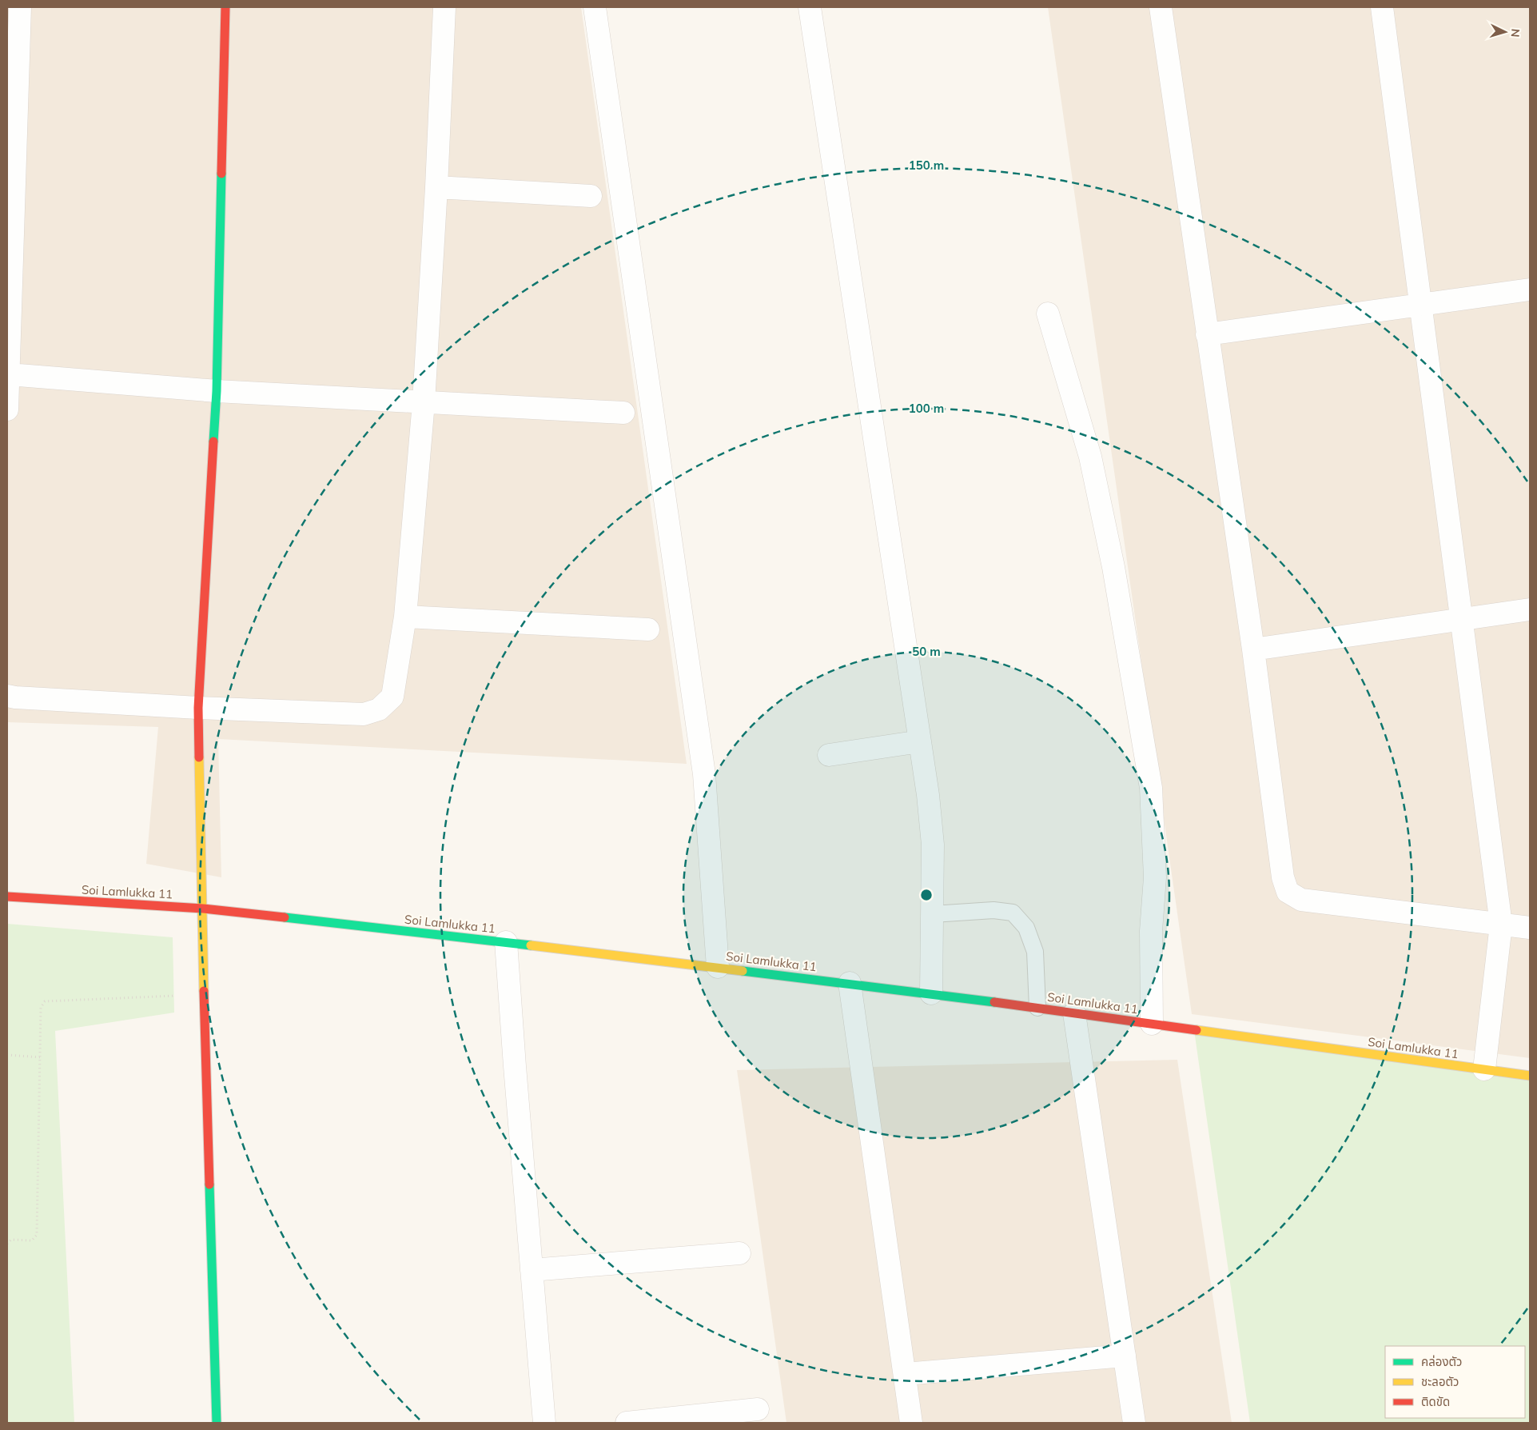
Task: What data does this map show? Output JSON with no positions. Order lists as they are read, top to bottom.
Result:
{
  "streets": {
    "street": ["Soi Lamlukka 11"]
  },
  "legend": ["คล่องตัว", "ชะลอตัว", "ติดขัด"],
  "north": "right",
  "rings": ["150 m", "100 m", "50 m"]
}
